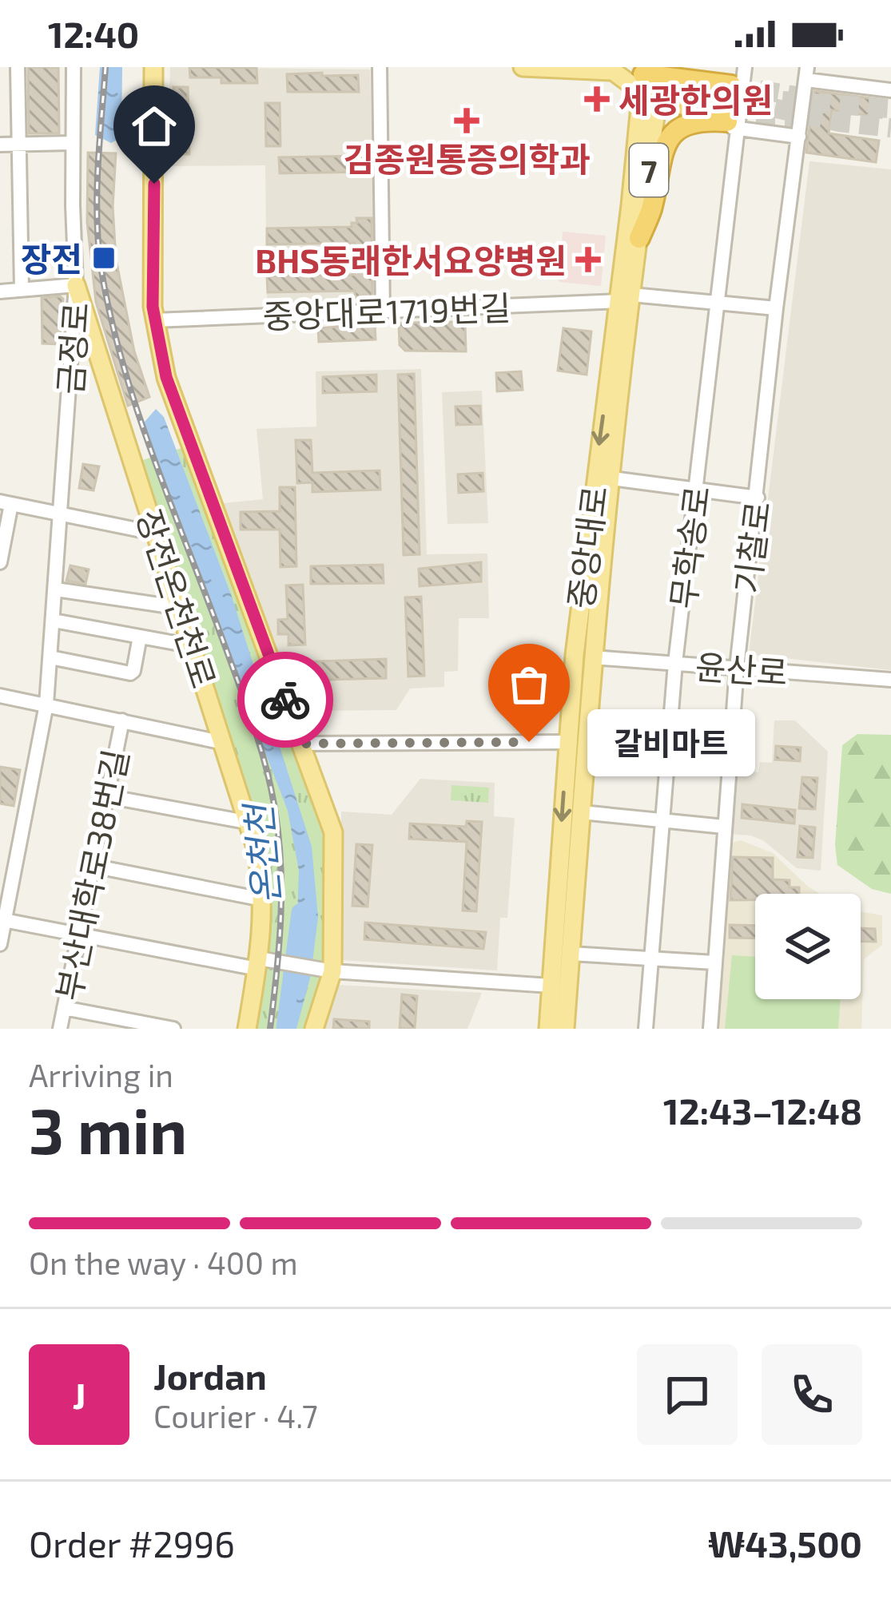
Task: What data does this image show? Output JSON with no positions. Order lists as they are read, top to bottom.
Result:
{
  "streets": {
    "main road": ["7", "중앙대로", "장전온천천로"],
    "street": [
      "중앙대로1719번길",
      "금정로",
      "무학송로",
      "기찰로",
      "윤산로",
      "부산대학로38번길"
    ]
  },
  "crossings": [
    ["중앙대로1719번길", "중앙대로"],
    ["중앙대로1719번길", "무학송로"],
    ["중앙대로1719번길", "기찰로"],
    ["금정로", "장전온천천로"],
    ["중앙대로", "윤산로"],
    ["무학송로", "윤산로"],
    ["기찰로", "윤산로"]
  ],
  "water": ["온천천"],
  "places": {
    "health": ["세광한의원", "김종원통증의학과", "BHS동래한서요양병원"],
    "transit": ["장전"],
    "other": ["갈비마트"]
  },
  "page": {
    "status": "12:40",
    "bubble": "갈비마트",
    "heading": ["3 min", "Arriving in", "12:43–12:48"],
    "panel": [
      "Jordan",
      "Courier · 4.7",
      "Order #2996",
      "₩43,500"
    ],
    "bar": "On the way · 400 m",
    "round": "J"
  }
}
